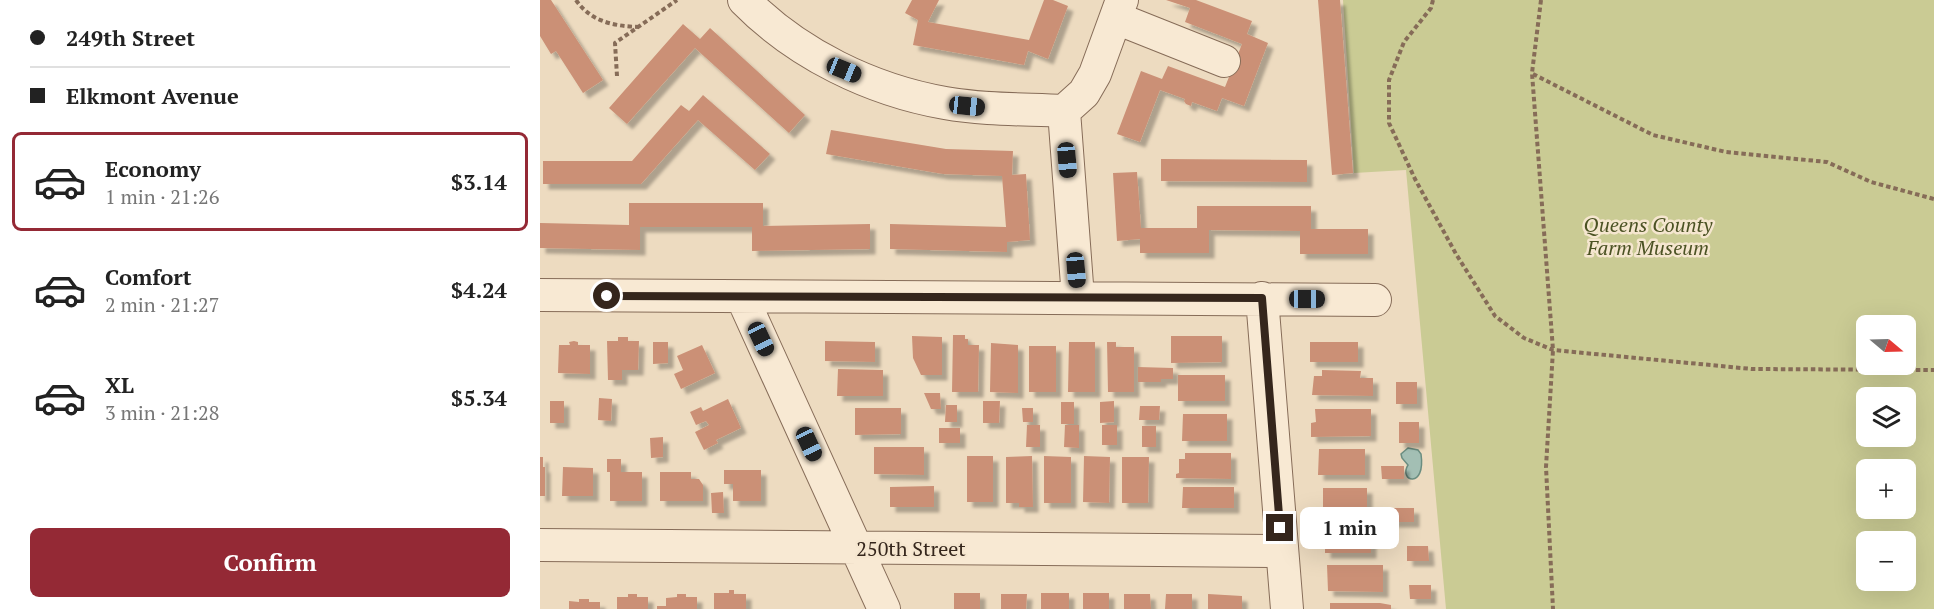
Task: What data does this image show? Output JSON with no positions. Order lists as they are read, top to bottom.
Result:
{
  "streets": {
    "street": ["250th Street"]
  },
  "parks": ["Queens County Farm Museum"],
  "north": "right",
  "page": {
    "banner": ["249th Street", "Elkmont Avenue"],
    "list": [
      {
        "name": "Economy",
        "note": "1 min · 21:26",
        "value": "$3.14"
      },
      {
        "name": "Comfort",
        "note": "2 min · 21:27",
        "value": "$4.24"
      },
      {
        "name": "XL",
        "note": "3 min · 21:28",
        "value": "$5.34"
      }
    ],
    "map_buttons": ["+", "−"],
    "bubble": "1 min",
    "buttons": "Confirm"
  }
}
